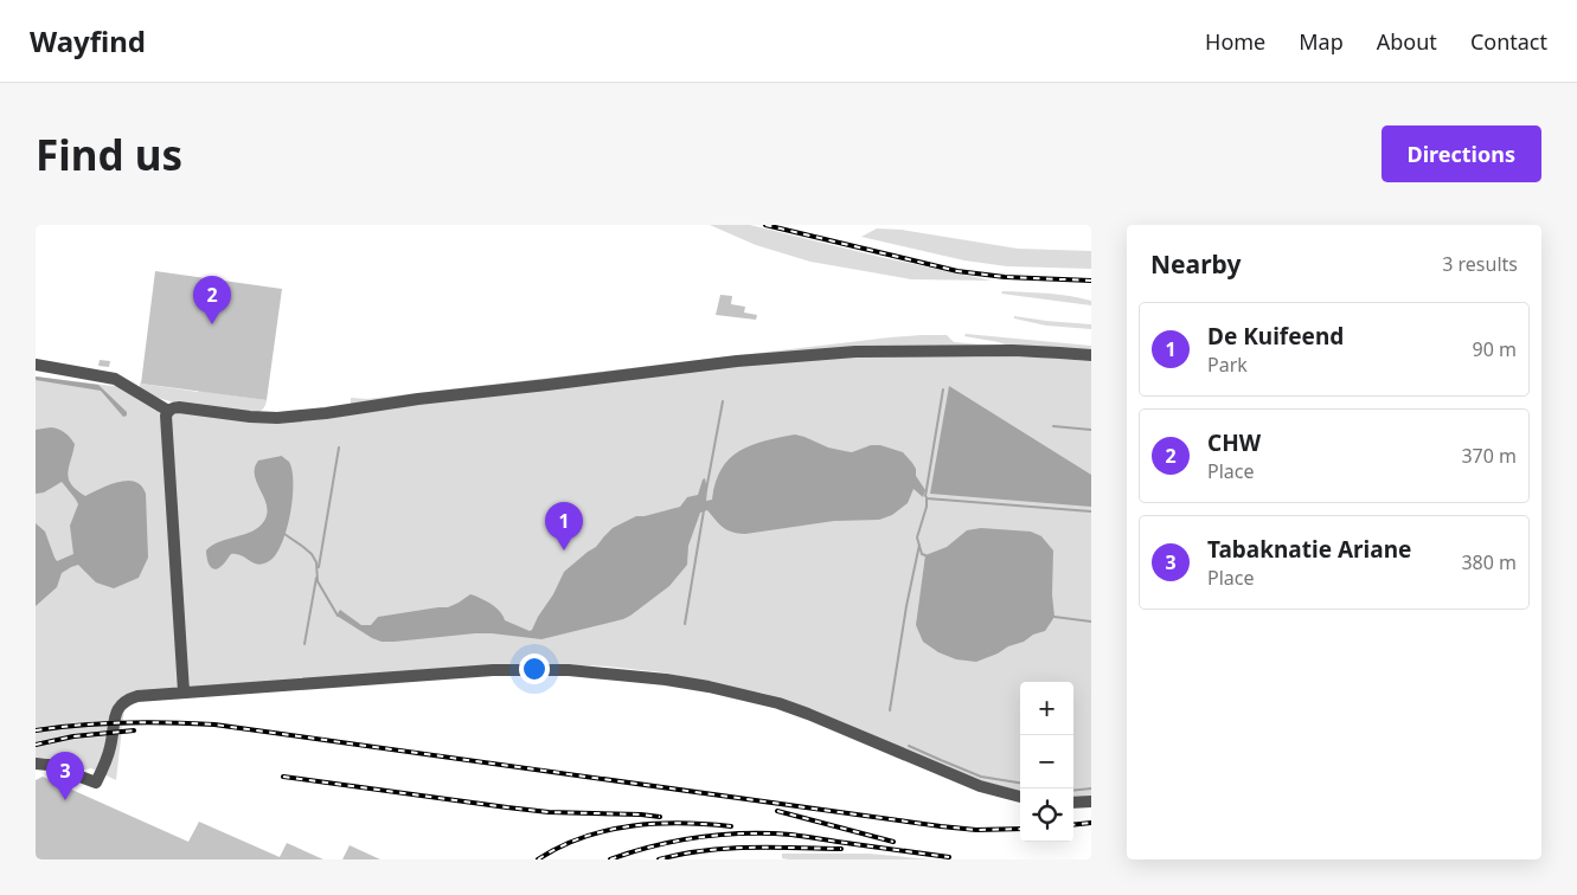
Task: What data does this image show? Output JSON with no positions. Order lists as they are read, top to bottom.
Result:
{
  "page": {
    "header": "Wayfind",
    "nav": [
      "Home",
      "Map",
      "About",
      "Contact"
    ],
    "buttons": "Directions",
    "title": "Find us",
    "heading": ["Nearby", "3 results"],
    "pins": ["2", "1", "3"],
    "list": [
      {
        "mark": "1",
        "name": "De Kuifeend",
        "note": "Park",
        "value": "90 m"
      },
      {
        "mark": "2",
        "name": "CHW",
        "note": "Place",
        "value": "370 m"
      },
      {
        "mark": "3",
        "name": "Tabaknatie Ariane",
        "note": "Place",
        "value": "380 m"
      }
    ],
    "map_buttons": ["+", "−"]
  }
}
